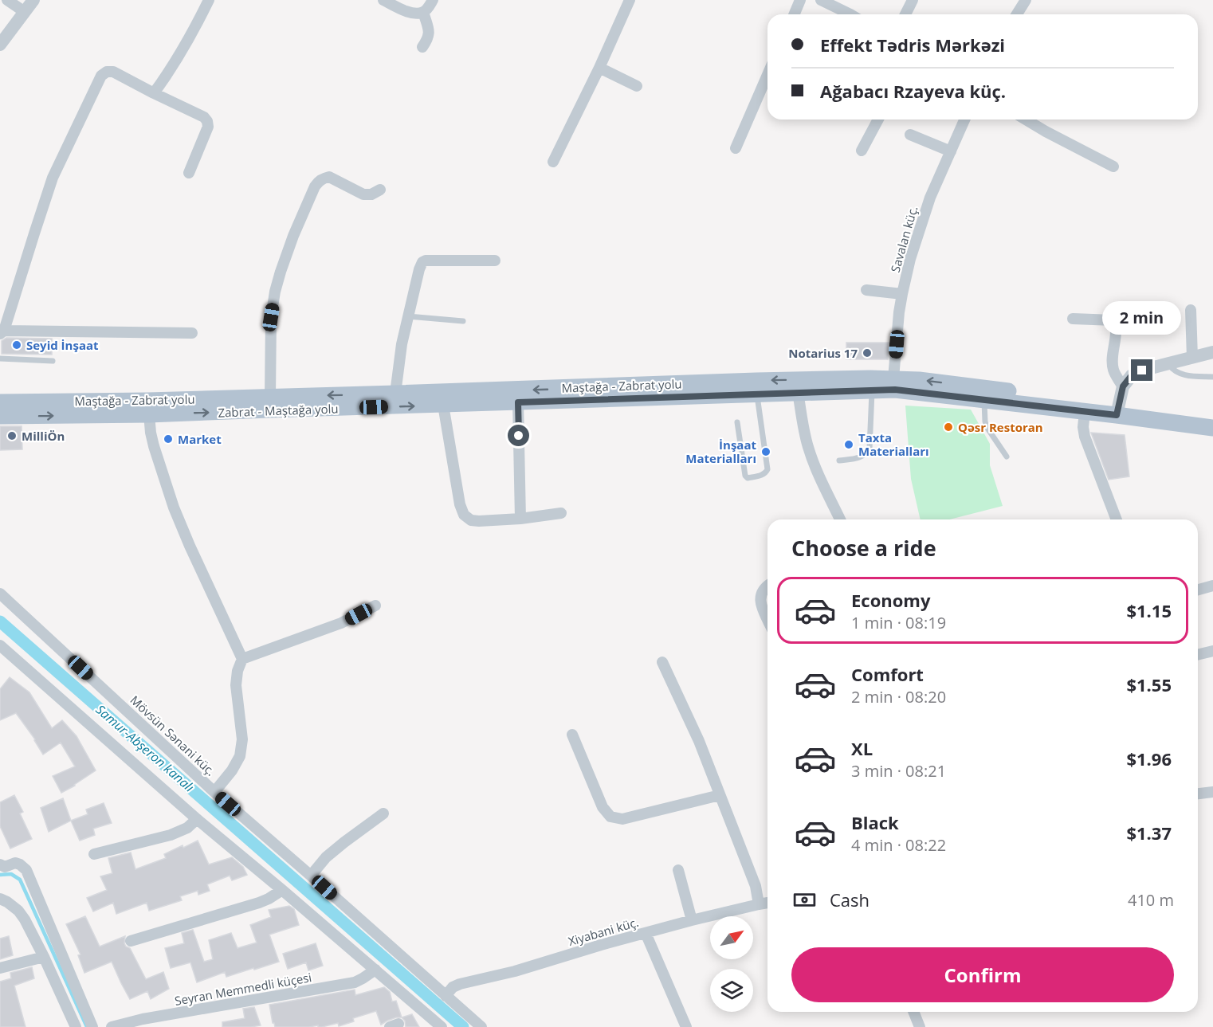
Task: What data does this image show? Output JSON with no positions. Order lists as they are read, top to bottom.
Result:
{
  "streets": {
    "main road": ["Maştağa - Zabrat yolu", "Zabrat - Maştağa yolu"],
    "street": [
      "Savalan küç.",
      "Mövsün Sənani küç.",
      "Xiyabani küç.",
      "Seyran Memmedli küçesi"
    ]
  },
  "crossings": [
    ["Savalan küç.", "Maştağa - Zabrat yolu"],
    ["Maştağa - Zabrat yolu", "Zabrat - Maştağa yolu"],
    ["Mövsün Sənani küç.", "Xiyabani küç."]
  ],
  "one_way": ["Maştağa - Zabrat yolu", "Zabrat - Maştağa yolu"],
  "water": ["Samur-Abşeron kanalı"],
  "places": [
    "Seyid İnşaat",
    "Notarius 17",
    "Qəsr Restoran",
    "MilliÖn",
    "Market",
    "Taxta Materialları",
    "İnşaat Materialları"
  ],
  "north": "top right",
  "page": {
    "banner": ["Effekt Tədris Mərkəzi", "Ağabacı Rzayeva küç."],
    "bubble": "2 min",
    "heading": "Choose a ride",
    "list": [
      {
        "name": "Economy",
        "note": "1 min · 08:19",
        "value": "$1.15"
      },
      {
        "name": "Comfort",
        "note": "2 min · 08:20",
        "value": "$1.55"
      },
      {
        "name": "XL",
        "note": "3 min · 08:21",
        "value": "$1.96"
      },
      {
        "name": "Black",
        "note": "4 min · 08:22",
        "value": "$1.37"
      }
    ],
    "pay": ["Cash", "410 m"],
    "buttons": "Confirm"
  }
}
